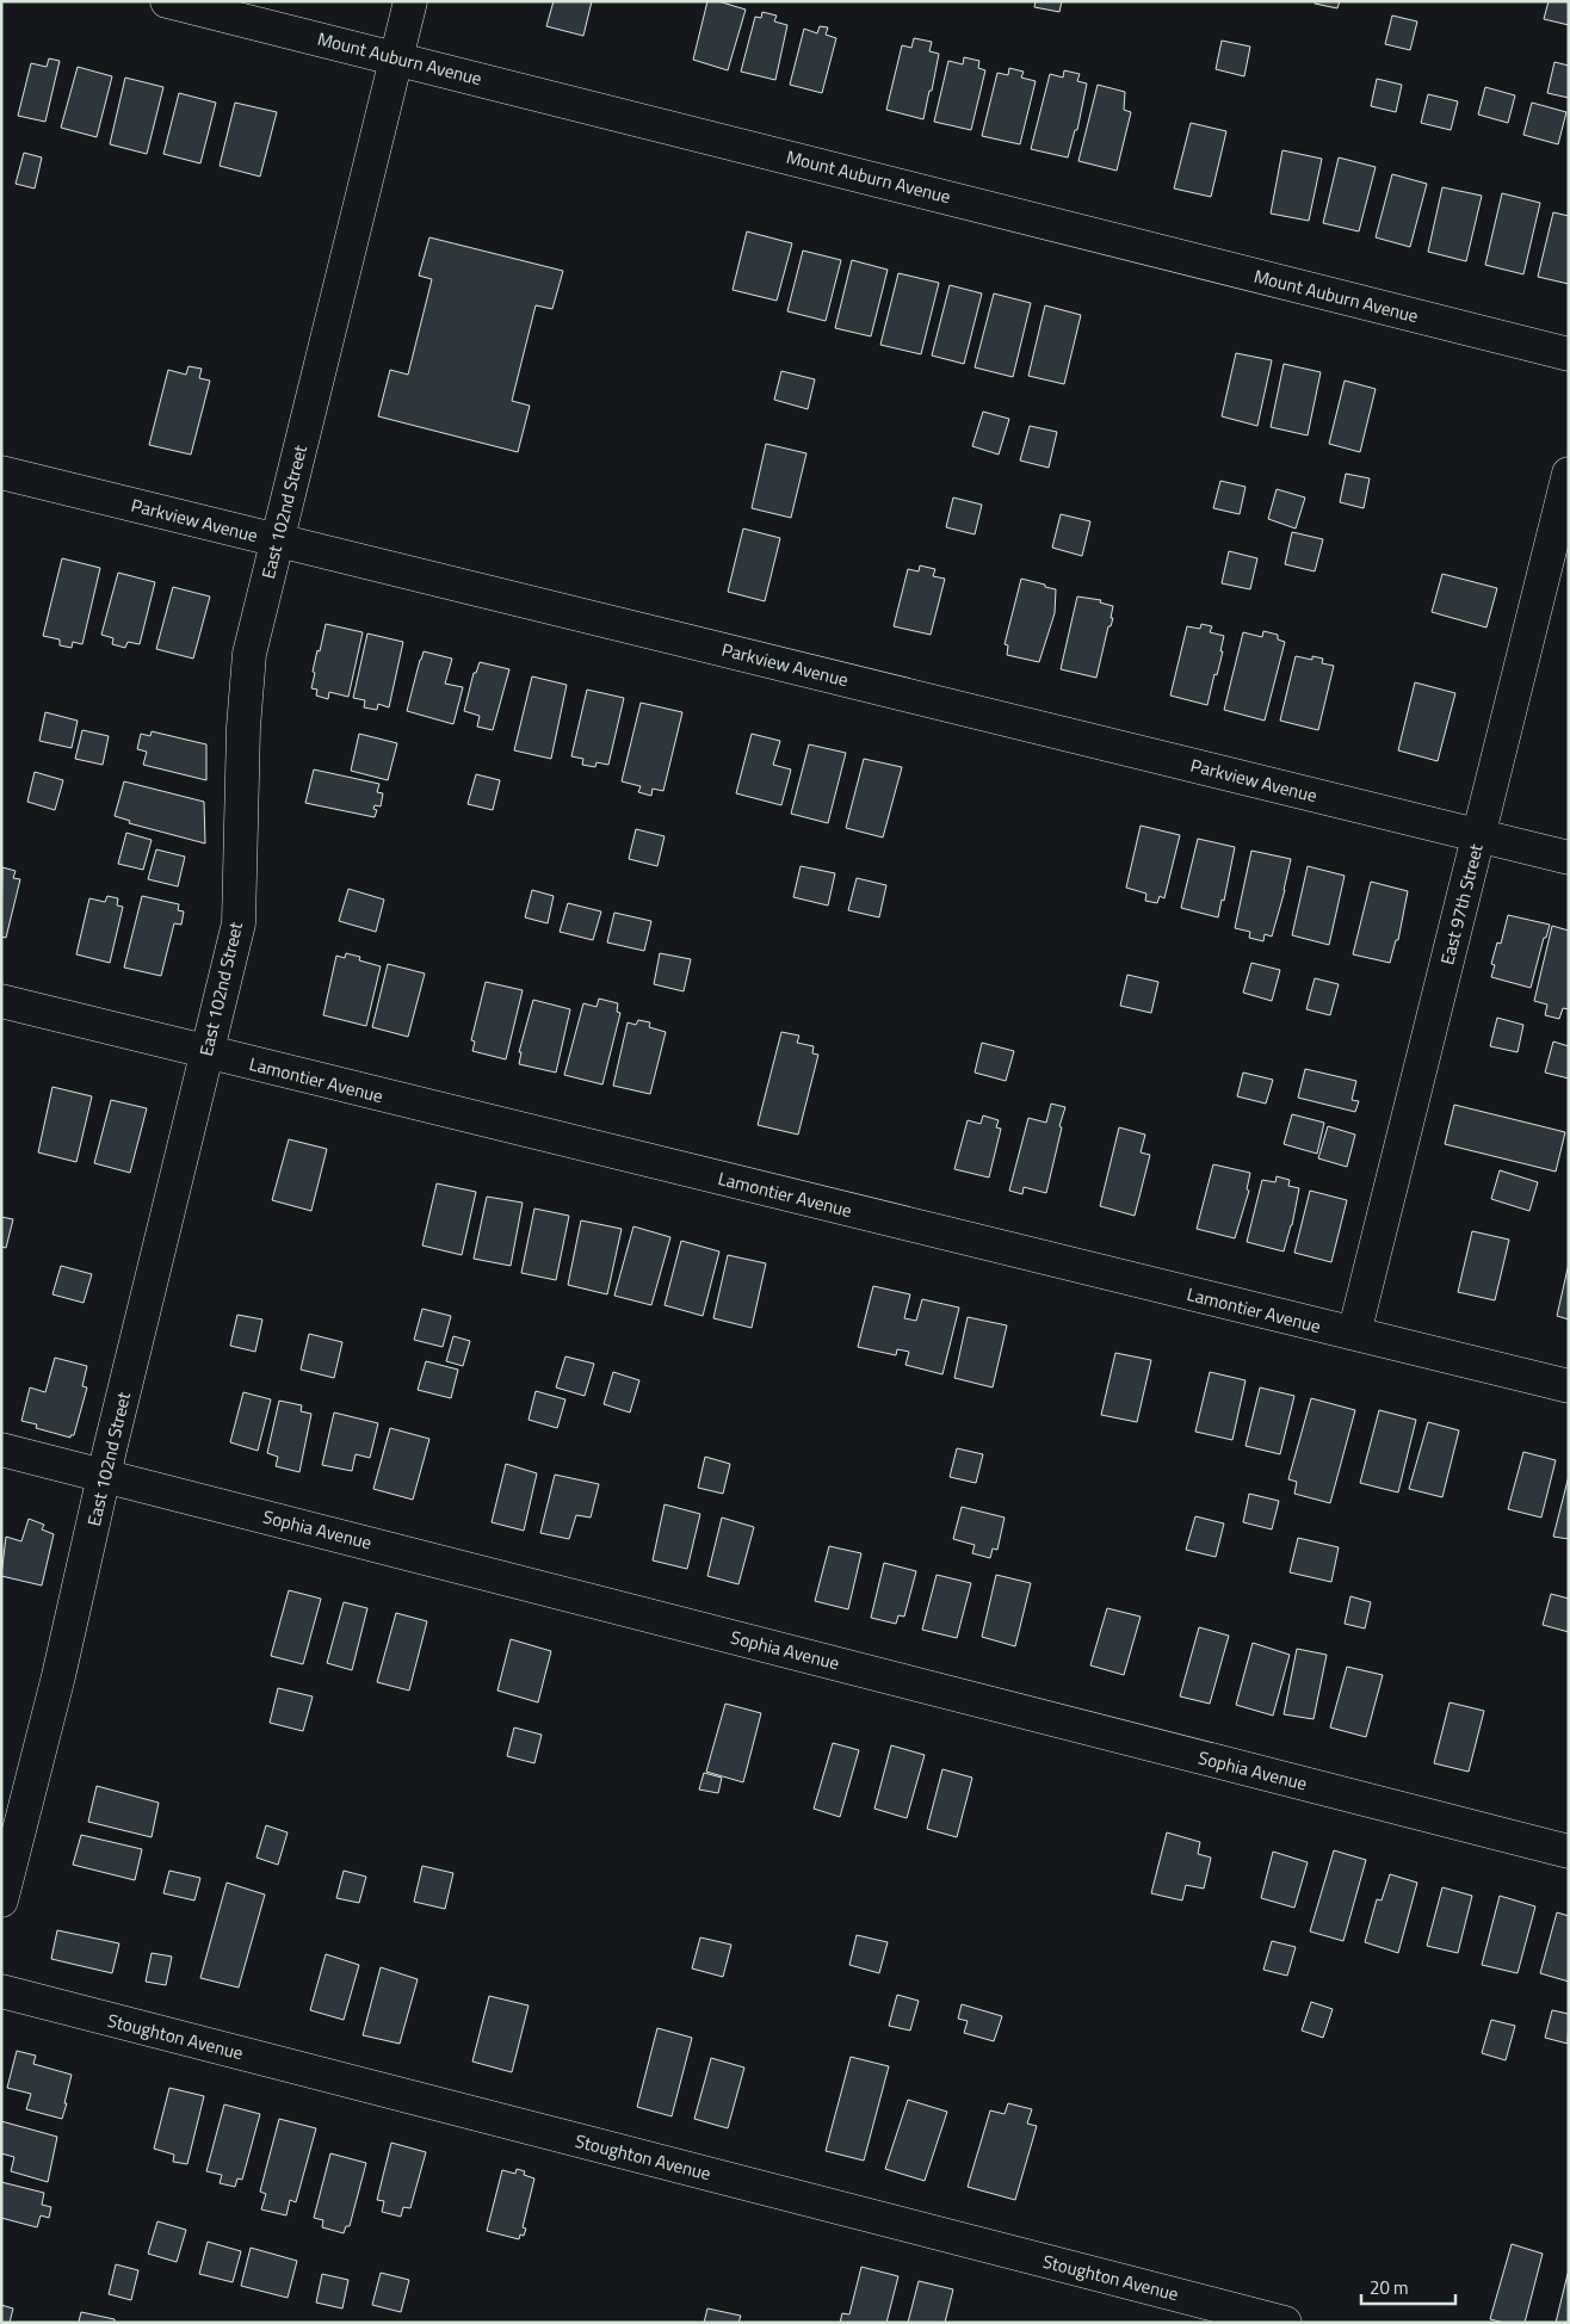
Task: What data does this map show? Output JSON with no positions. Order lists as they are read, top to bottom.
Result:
{
  "streets": {
    "street": [
      "Mount Auburn Avenue",
      "East 102nd Street",
      "Parkview Avenue",
      "East 97th Street",
      "Lamontier Avenue",
      "Sophia Avenue",
      "Stoughton Avenue"
    ]
  },
  "crossings": [
    ["Mount Auburn Avenue", "East 102nd Street"],
    ["East 102nd Street", "Parkview Avenue"],
    ["East 102nd Street", "Lamontier Avenue"],
    ["East 102nd Street", "Sophia Avenue"],
    ["Parkview Avenue", "East 97th Street"],
    ["East 97th Street", "Lamontier Avenue"]
  ],
  "scale_bar": "20 m"
}
